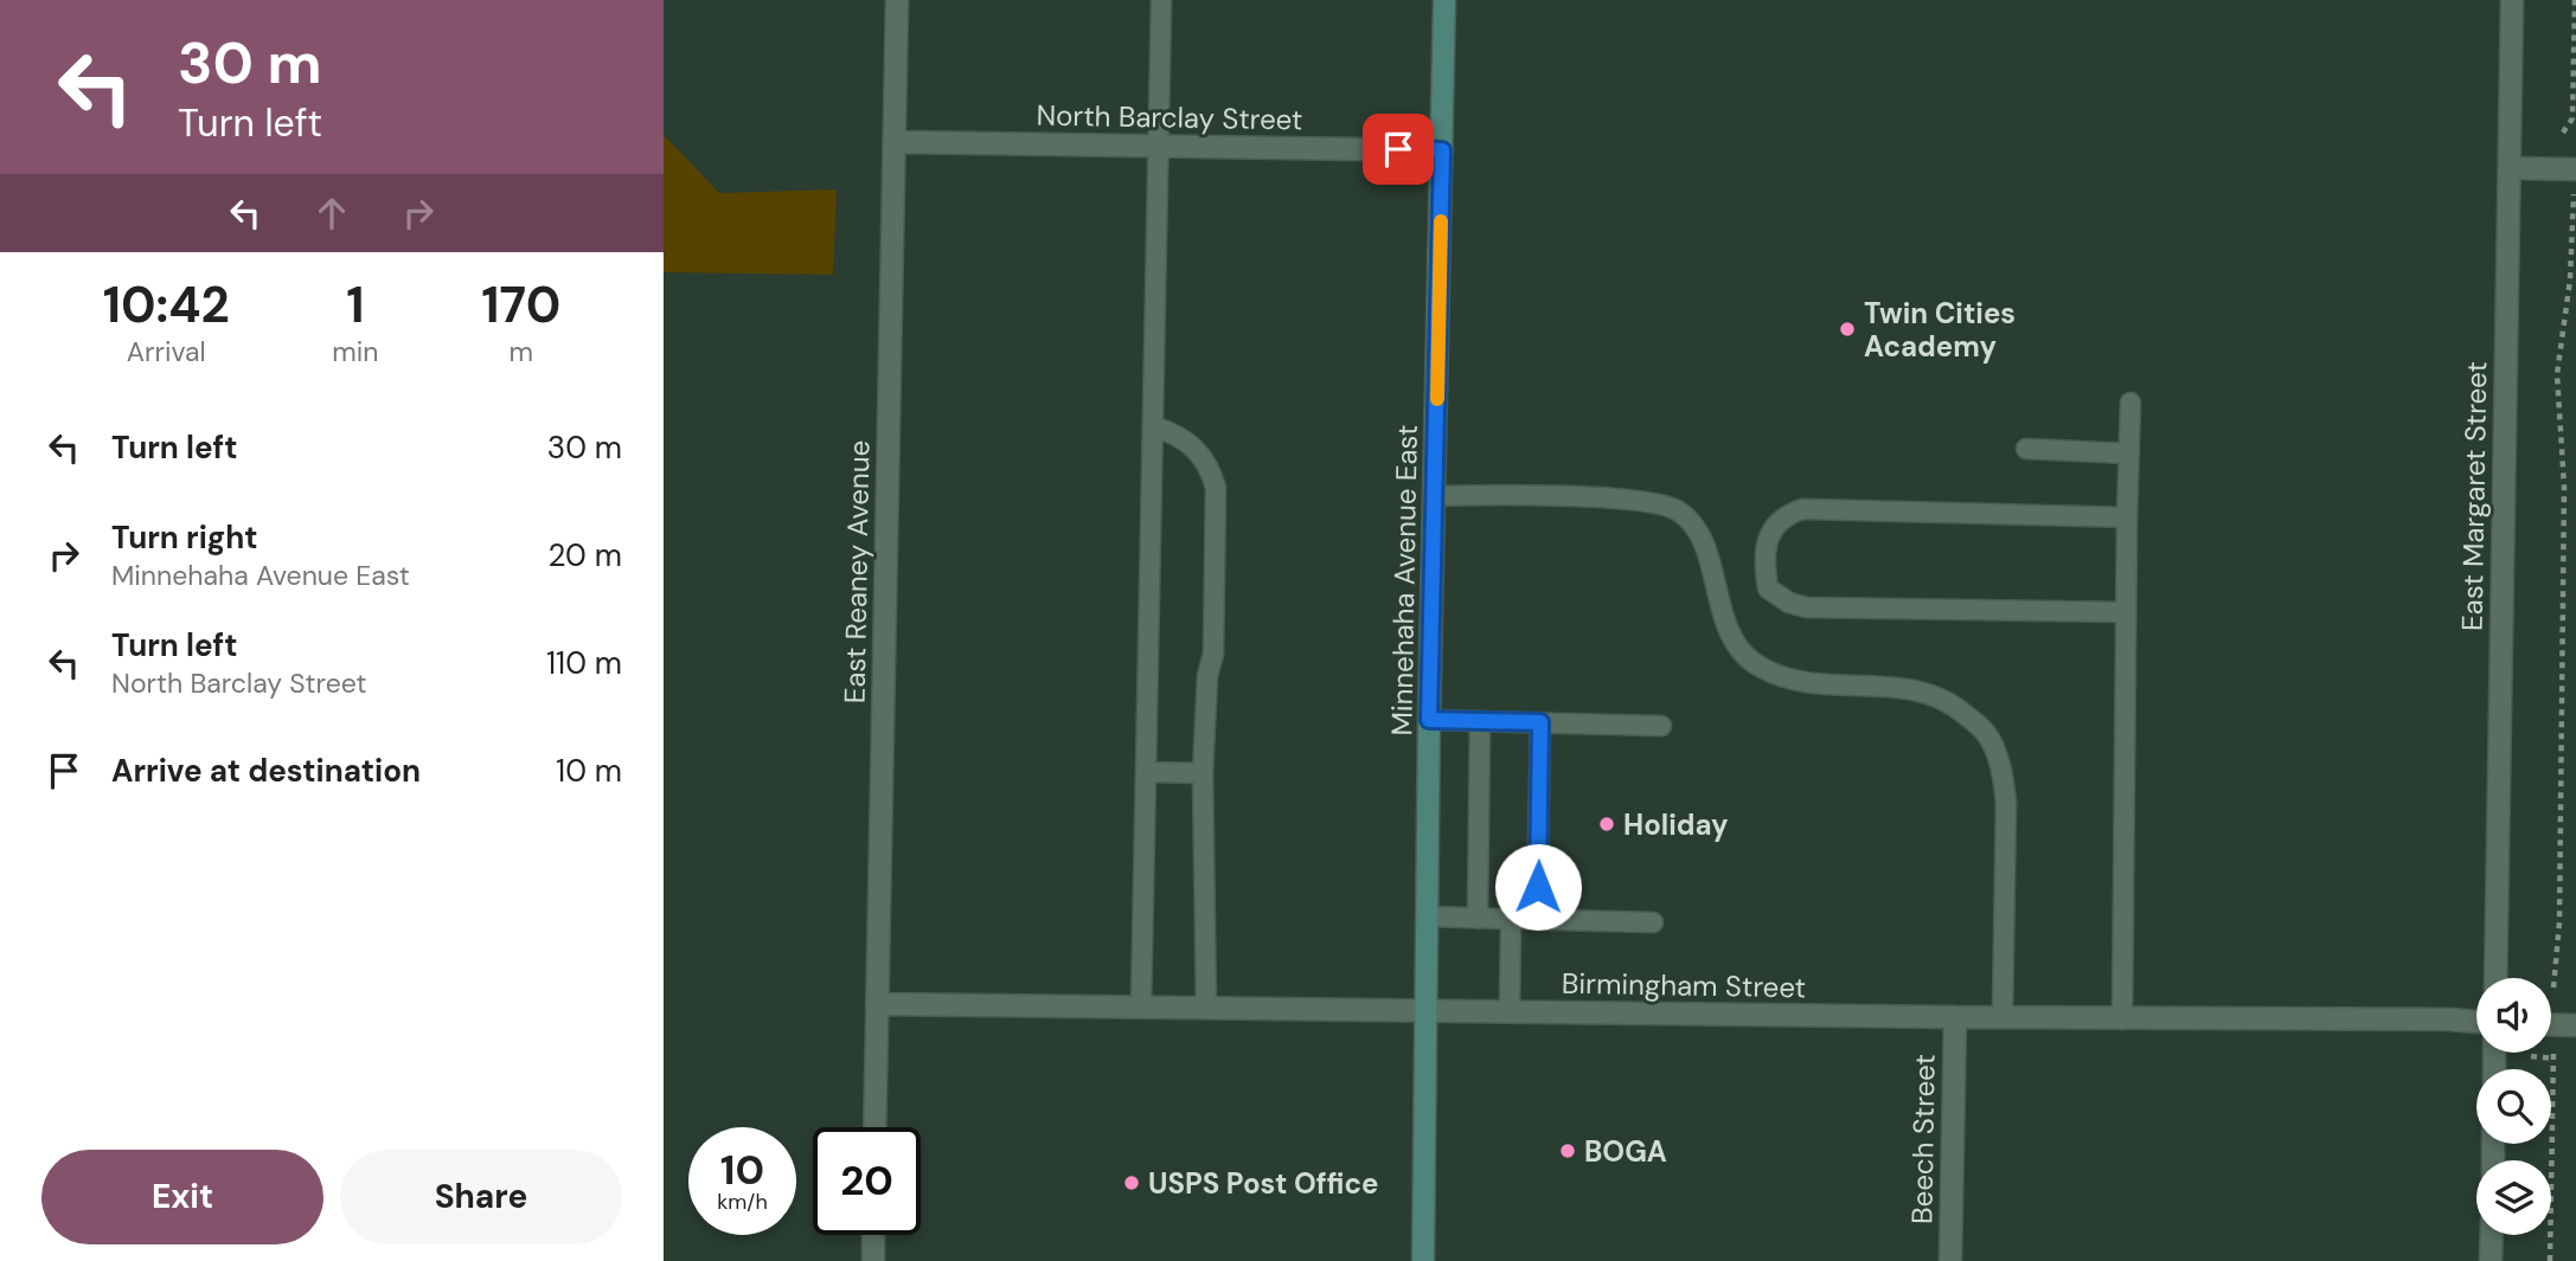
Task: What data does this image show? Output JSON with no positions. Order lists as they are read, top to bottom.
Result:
{
  "streets": {
    "main road": ["Minnehaha Avenue East"],
    "street": [
      "North Barclay Street",
      "East Margaret Street",
      "East Reaney Avenue",
      "Birmingham Street",
      "Beech Street"
    ]
  },
  "crossings": [
    ["North Barclay Street", "East Reaney Avenue"],
    ["North Barclay Street", "Minnehaha Avenue East"],
    ["East Reaney Avenue", "Birmingham Street"],
    ["Minnehaha Avenue East", "Birmingham Street"],
    ["Birmingham Street", "Beech Street"]
  ],
  "places": [
    "Twin Cities Academy",
    "Holiday",
    "BOGA",
    "USPS Post Office"
  ],
  "page": {
    "turn": ["30 m", "Turn left"],
    "eta": [
      "10:42",
      "Arrival",
      "1",
      "min",
      "170",
      "m"
    ],
    "list": [
      {
        "name": "Turn left",
        "value": "30 m"
      },
      {
        "name": "Turn right",
        "note": "Minnehaha Avenue East",
        "value": "20 m"
      },
      {
        "name": "Turn left",
        "note": "North Barclay Street",
        "value": "110 m"
      },
      {
        "name": "Arrive at destination",
        "value": "10 m"
      }
    ],
    "speed": "10 km/h",
    "limit": "20",
    "buttons": ["Exit", "Share"]
  }
}
